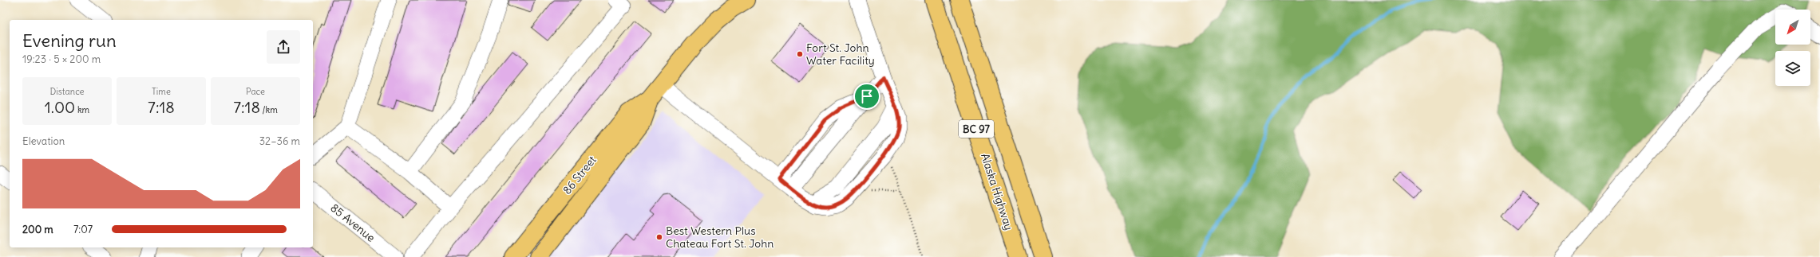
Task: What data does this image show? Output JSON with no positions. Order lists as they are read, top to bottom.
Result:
{
  "streets": {
    "main road": ["BC 97", "86 Street", "Alaska Highway"],
    "street": ["85 Avenue"]
  },
  "places": ["Fort St. John Water Facility", "Best Western Plus Chateau Fort St. John"],
  "north": "bottom left",
  "page": {
    "heading": ["Evening run", "19:23 · 5 × 200 m"],
    "stats": [
      ["Distance", "1.00 km"],
      ["Time", "7:18"],
      ["Pace", "7:18 /km"]
    ],
    "chart": ["Elevation", "32–36 m"],
    "list": [
      {
        "name": "200 m",
        "note": "7:07"
      }
    ]
  }
}
